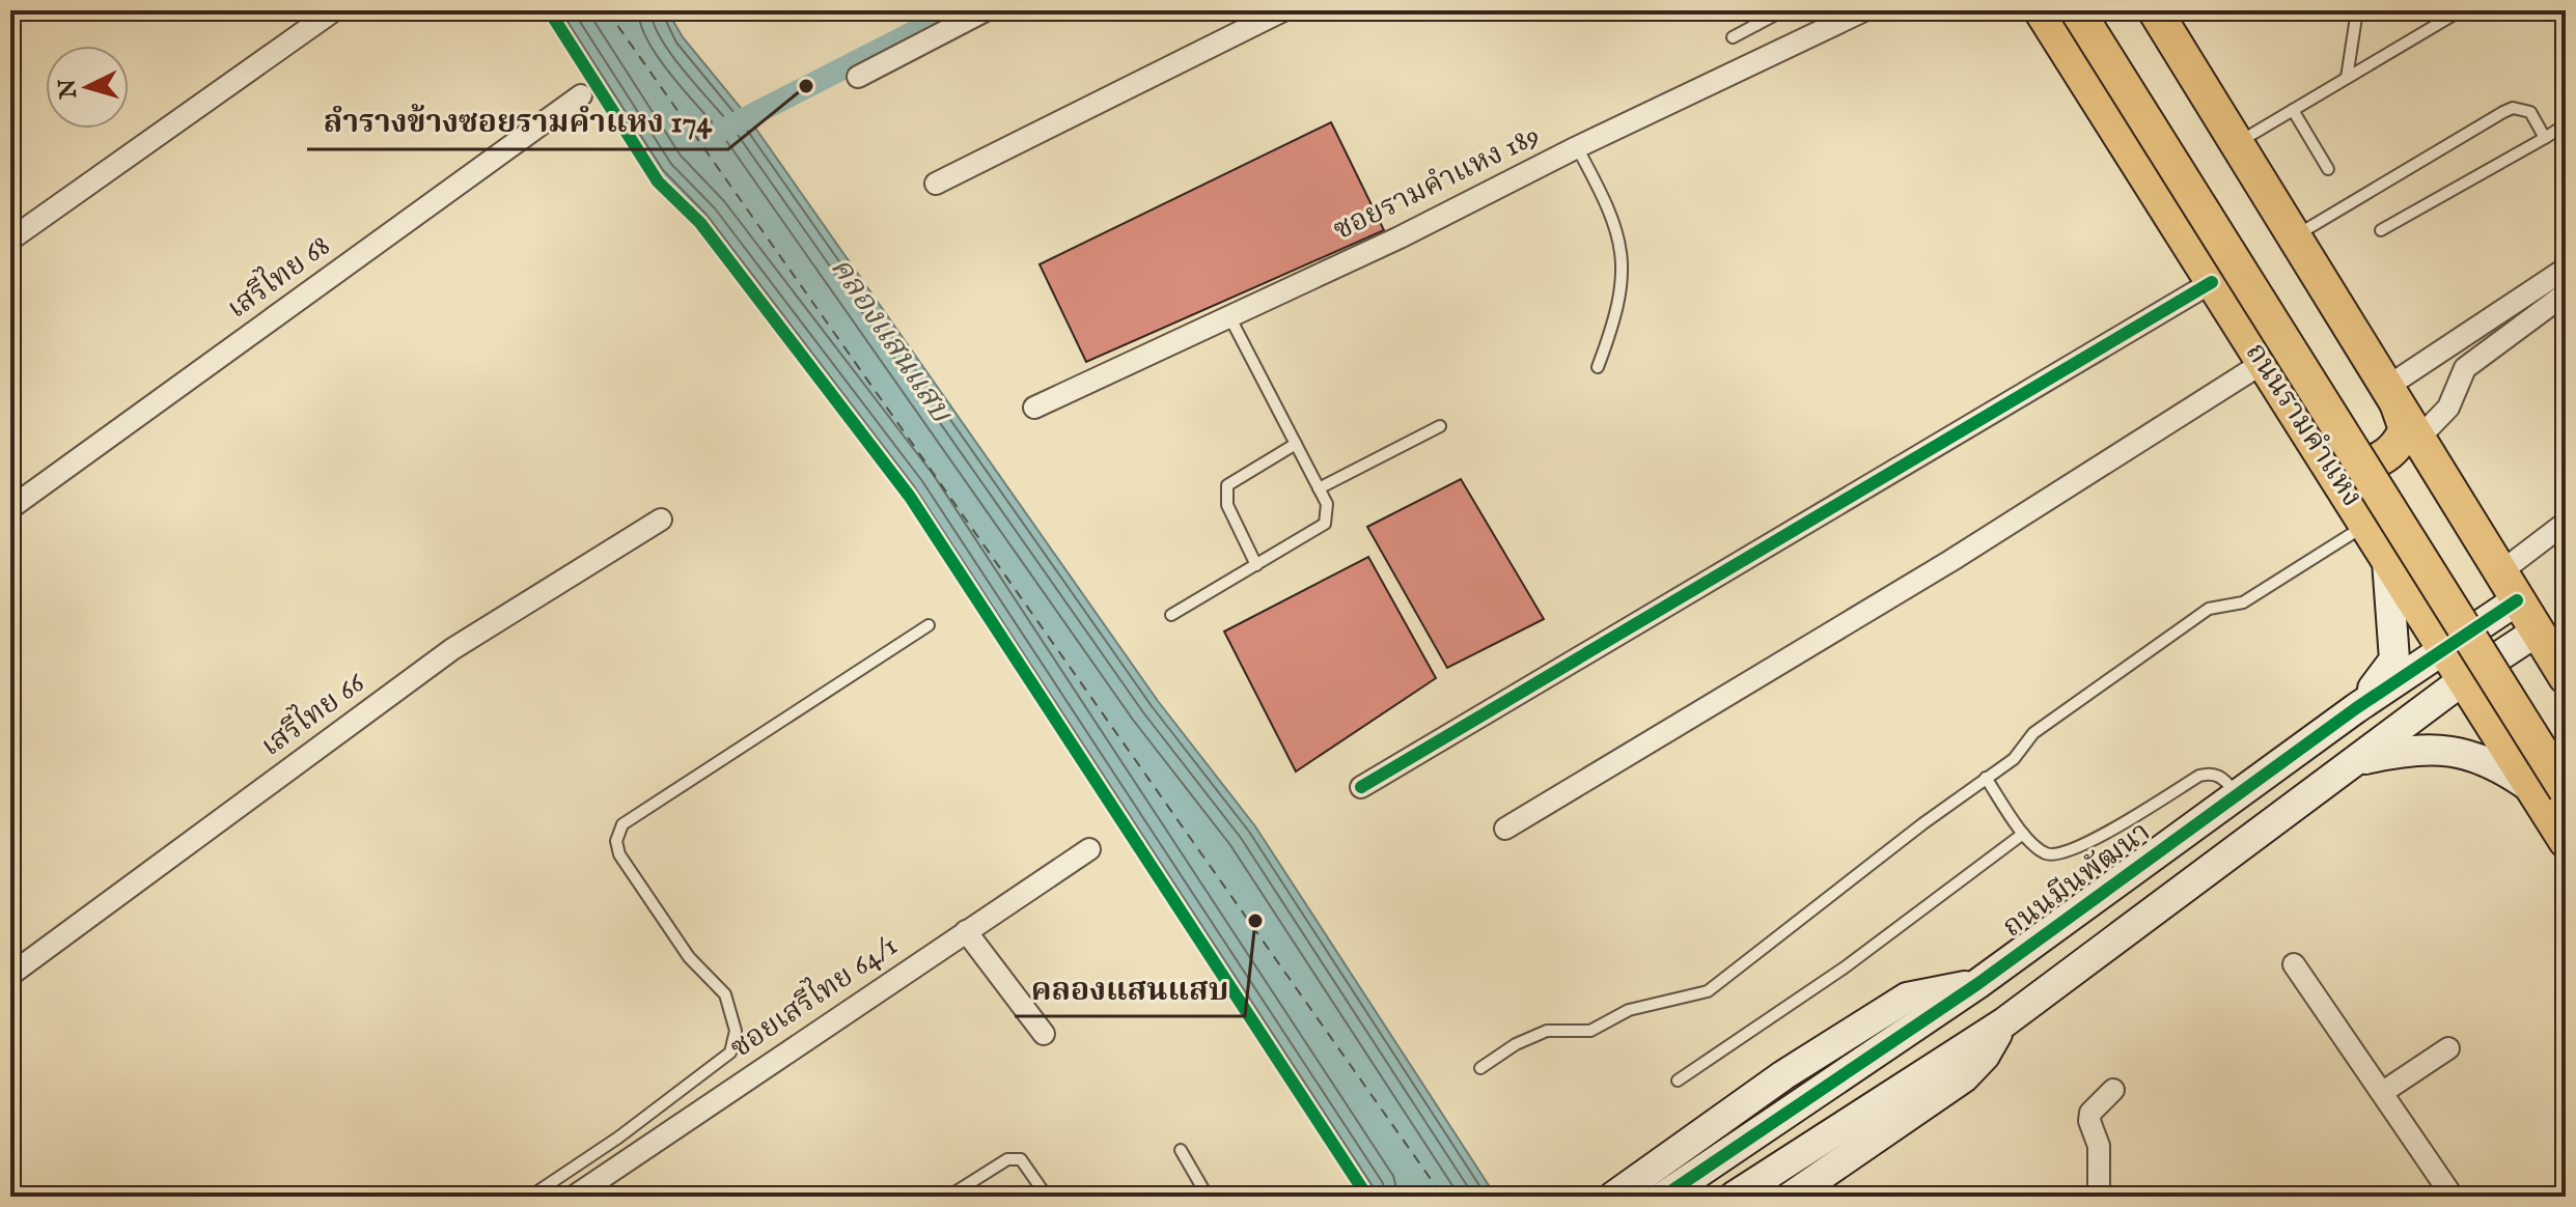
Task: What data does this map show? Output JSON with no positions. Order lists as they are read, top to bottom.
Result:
{
  "streets": {
    "main road": ["ถนนรามคำแหง"],
    "street": [
      "ซอยรามคำแหง 189",
      "เสรีไทย 68",
      "เสรีไทย 66",
      "ถนนมีนพัฒนา",
      "ซอยเสรีไทย 64/1"
    ]
  },
  "crossings": [
    ["ถนนรามคำแหง", "ถนนมีนพัฒนา"]
  ],
  "water": ["คลองแสนแสบ"],
  "places": ["ลำรางข้างซอยรามคำแหง 174", "คลองแสนแสบ"],
  "north": "left"
}
